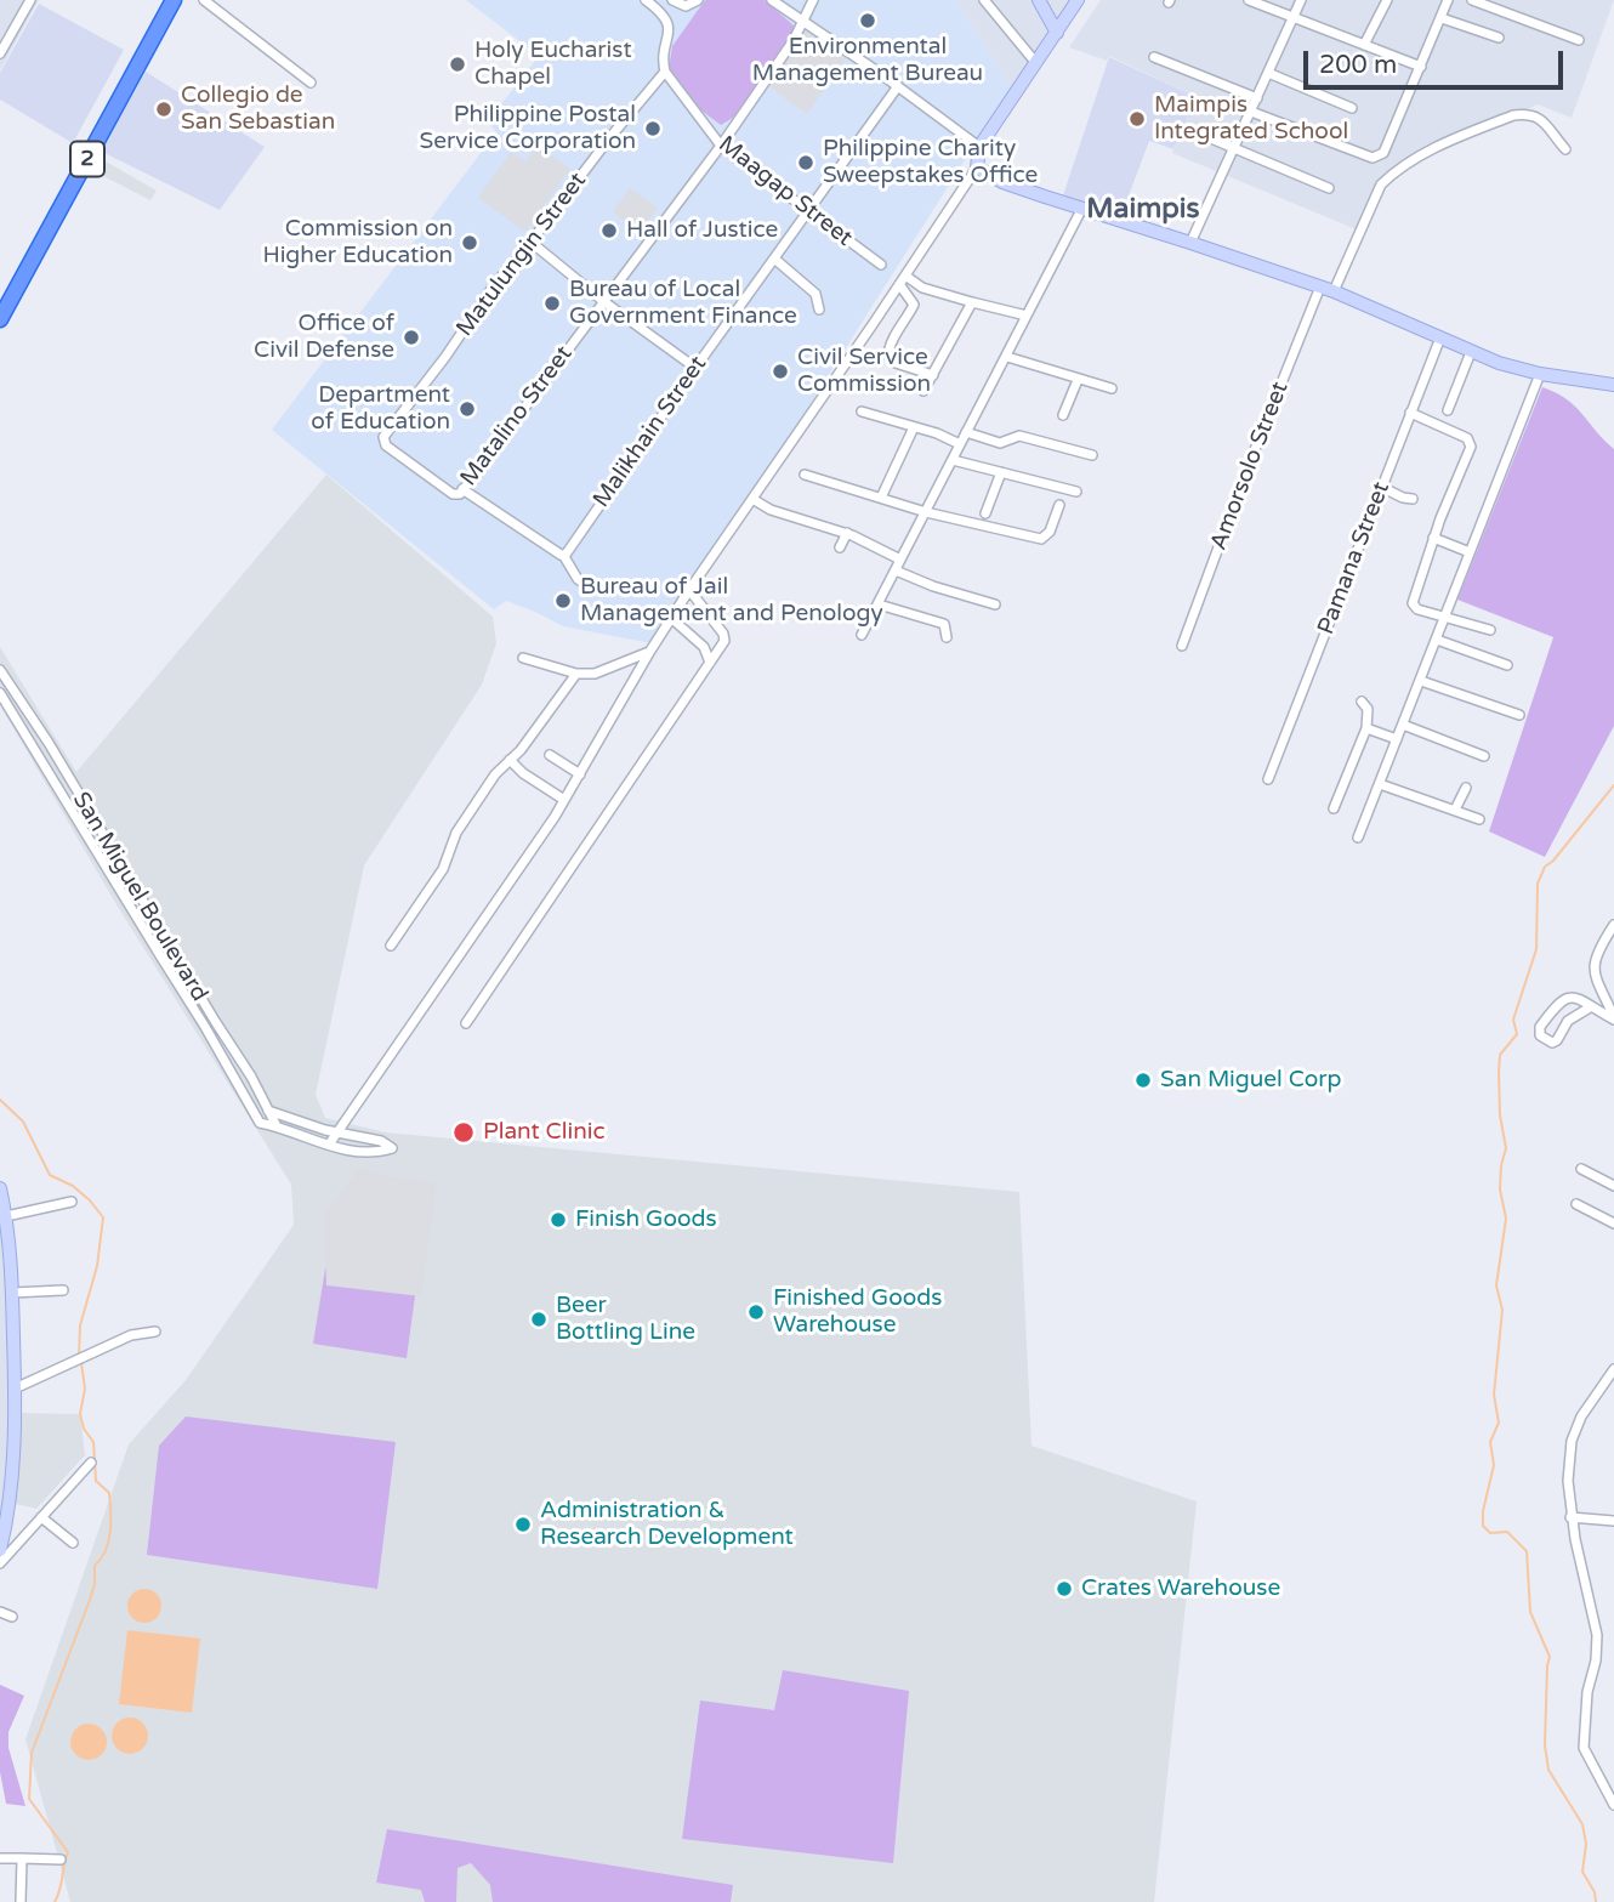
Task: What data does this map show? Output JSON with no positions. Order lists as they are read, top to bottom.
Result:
{
  "streets": {
    "highway": ["2"],
    "street": [
      "Maagap Street",
      "Matulungin Street",
      "Matalino Street",
      "Malikhain Street",
      "Amorsolo Street",
      "Pamana Street",
      "San Miguel Boulevard"
    ]
  },
  "crossings": [
    ["Maagap Street", "Matulungin Street"],
    ["Maagap Street", "Matalino Street"],
    ["Maagap Street", "Malikhain Street"],
    ["Matulungin Street", "Matalino Street"]
  ],
  "districts": ["Maimpis"],
  "places": [
    "Environmental Management Bureau",
    "Holy Eucharist Chapel",
    "Collegio de San Sebastian",
    "Maimpis Integrated School",
    "Philippine Postal Service Corporation",
    "Philippine Charity Sweepstakes Office",
    "Hall of Justice",
    "Commission on Higher Education",
    "Bureau of Local Government Finance",
    "Office of Civil Defense",
    "Civil Service Commission",
    "Department of Education",
    "Bureau of Jail Management and Penology",
    "San Miguel Corp",
    "Plant Clinic",
    "Finish Goods",
    "Finished Goods Warehouse",
    "Beer Bottling Line",
    "Administration & Research Development",
    "Crates Warehouse"
  ],
  "scale_bar": "200 m"
}
